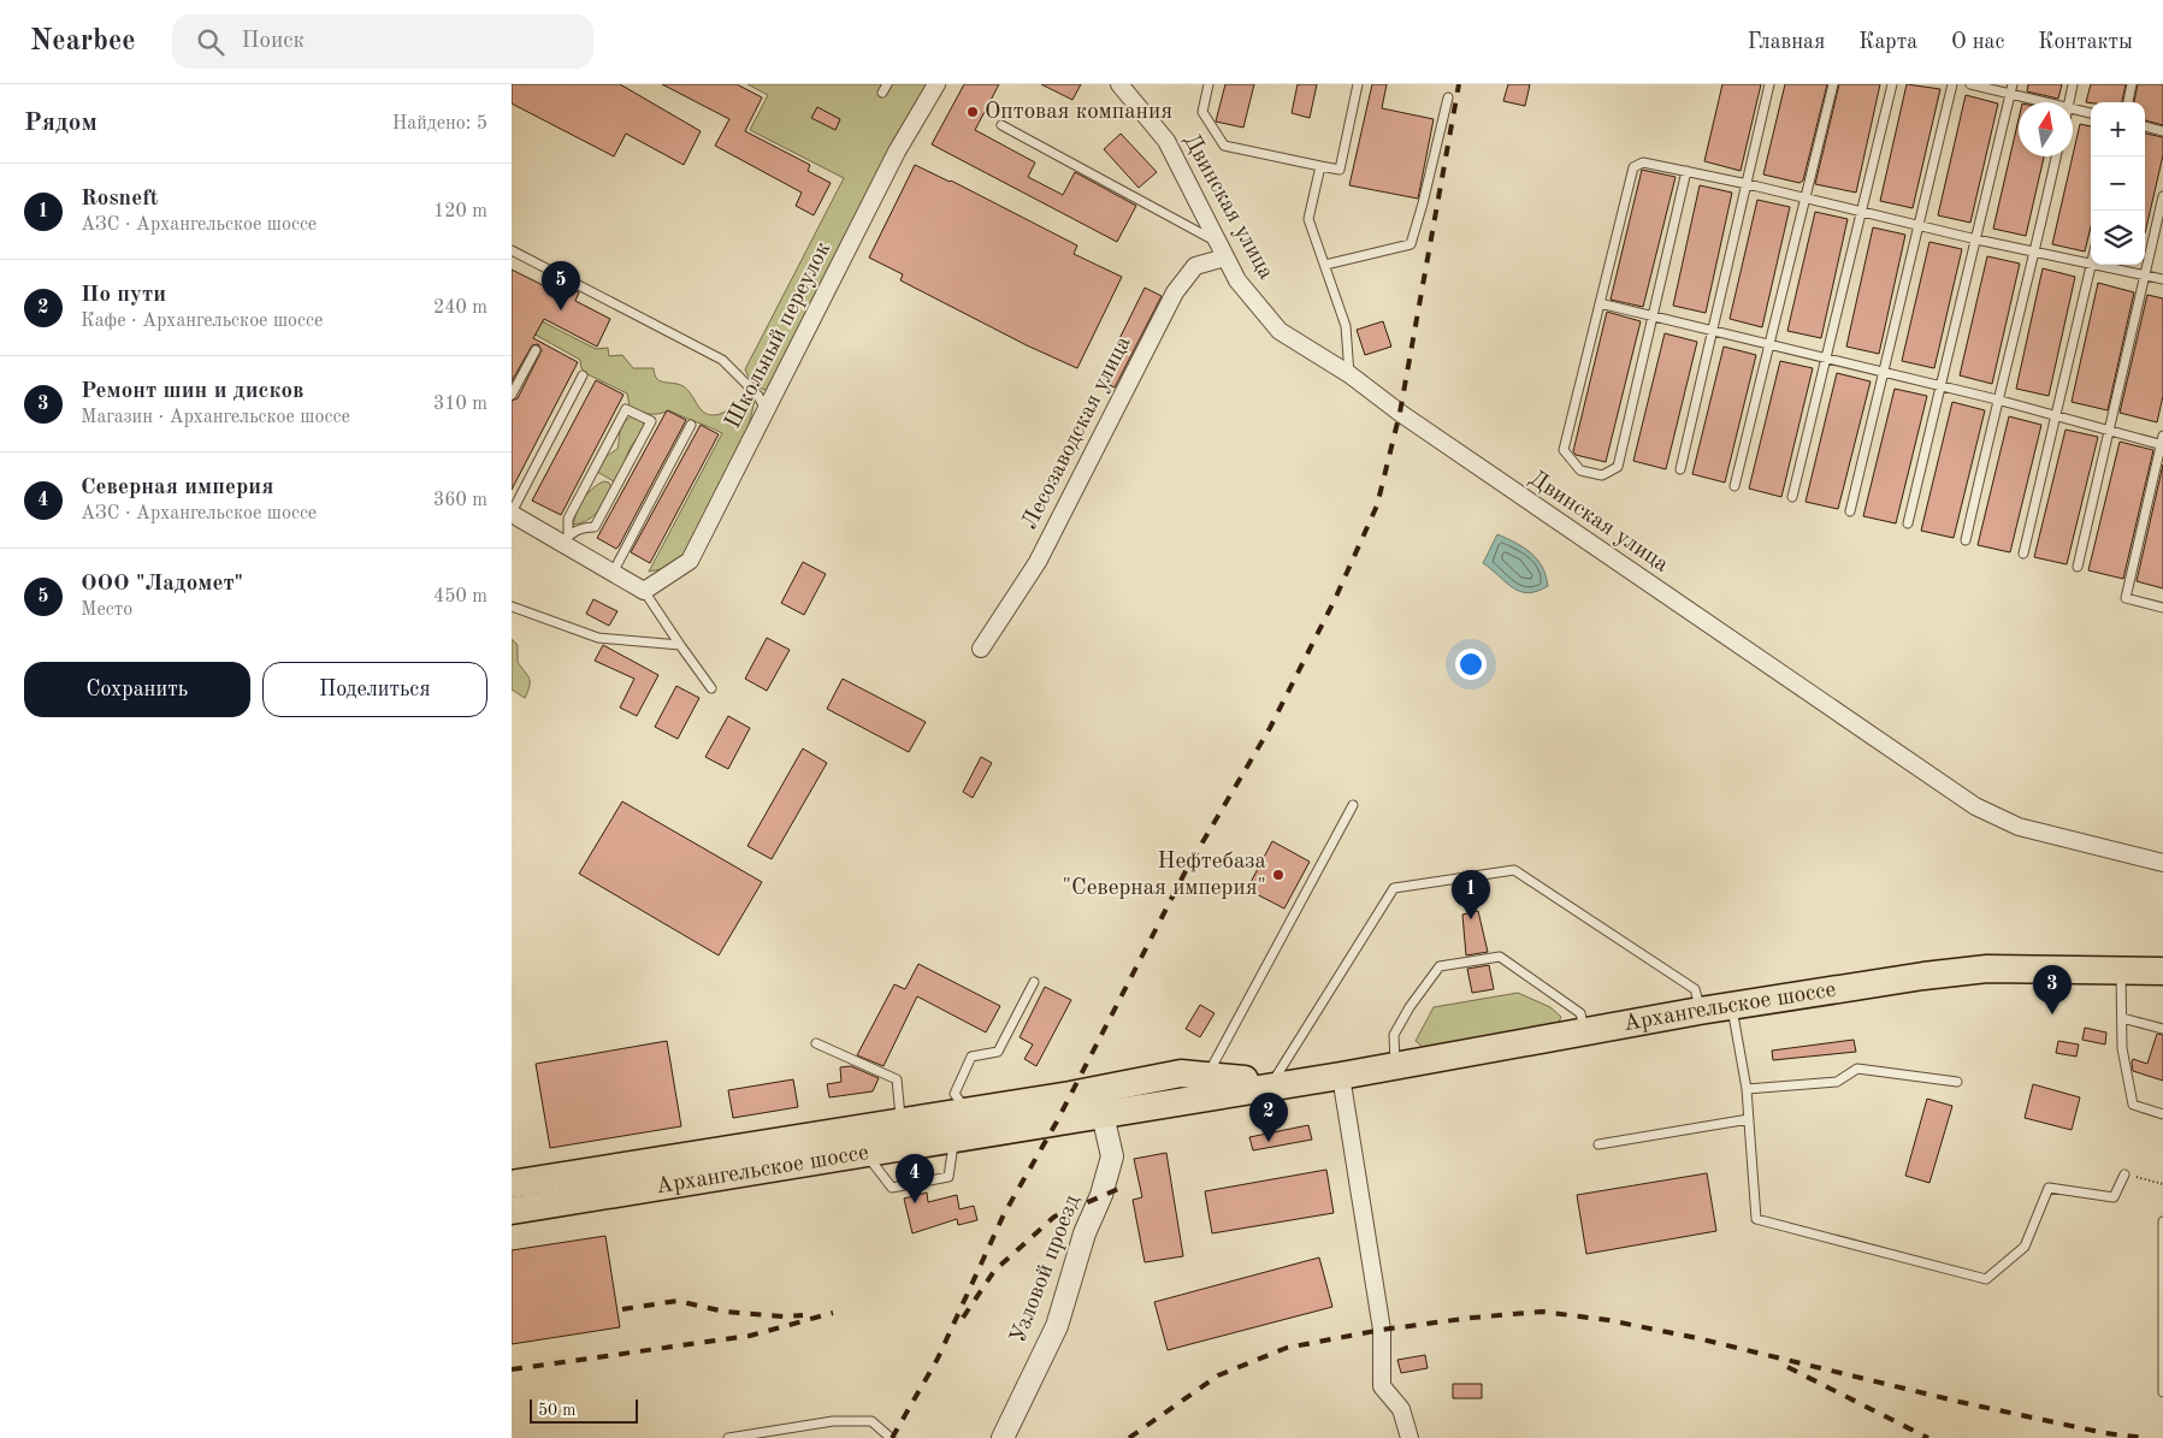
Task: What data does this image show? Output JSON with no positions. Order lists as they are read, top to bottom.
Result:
{
  "streets": {
    "main road": ["Архангельское шоссе"],
    "street": [
      "Двинская улица",
      "Школьный переулок",
      "Лесозаводская улица",
      "Узловой проезд"
    ]
  },
  "crossings": [
    ["Двинская улица", "Лесозаводская улица"],
    ["Архангельское шоссе", "Узловой проезд"]
  ],
  "places": ["Оптовая компания", "Нефтебаза \"Северная империя\""],
  "scale_bar": "50 m",
  "north": "top",
  "page": {
    "header": "Nearbee",
    "search": "Поиск",
    "nav": [
      "Главная",
      "Карта",
      "О нас",
      "Контакты"
    ],
    "heading": ["Рядом", "Найдено: 5"],
    "map_buttons": ["+", "−"],
    "list": [
      {
        "mark": "1",
        "name": "Rosneft",
        "note": "АЗС · Архангельское шоссе",
        "value": "120 m"
      },
      {
        "mark": "2",
        "name": "По пути",
        "note": "Кафе · Архангельское шоссе",
        "value": "240 m"
      },
      {
        "mark": "3",
        "name": "Ремонт шин и дисков",
        "note": "Магазин · Архангельское шоссе",
        "value": "310 m"
      },
      {
        "mark": "4",
        "name": "Северная империя",
        "note": "АЗС · Архангельское шоссе",
        "value": "360 m"
      },
      {
        "mark": "5",
        "name": "ООО \"Ладомет\"",
        "note": "Место",
        "value": "450 m"
      }
    ],
    "pins": [
      "5",
      "1",
      "3",
      "2",
      "4"
    ],
    "buttons": ["Сохранить", "Поделиться"],
    "scale": "50 m"
  }
}
